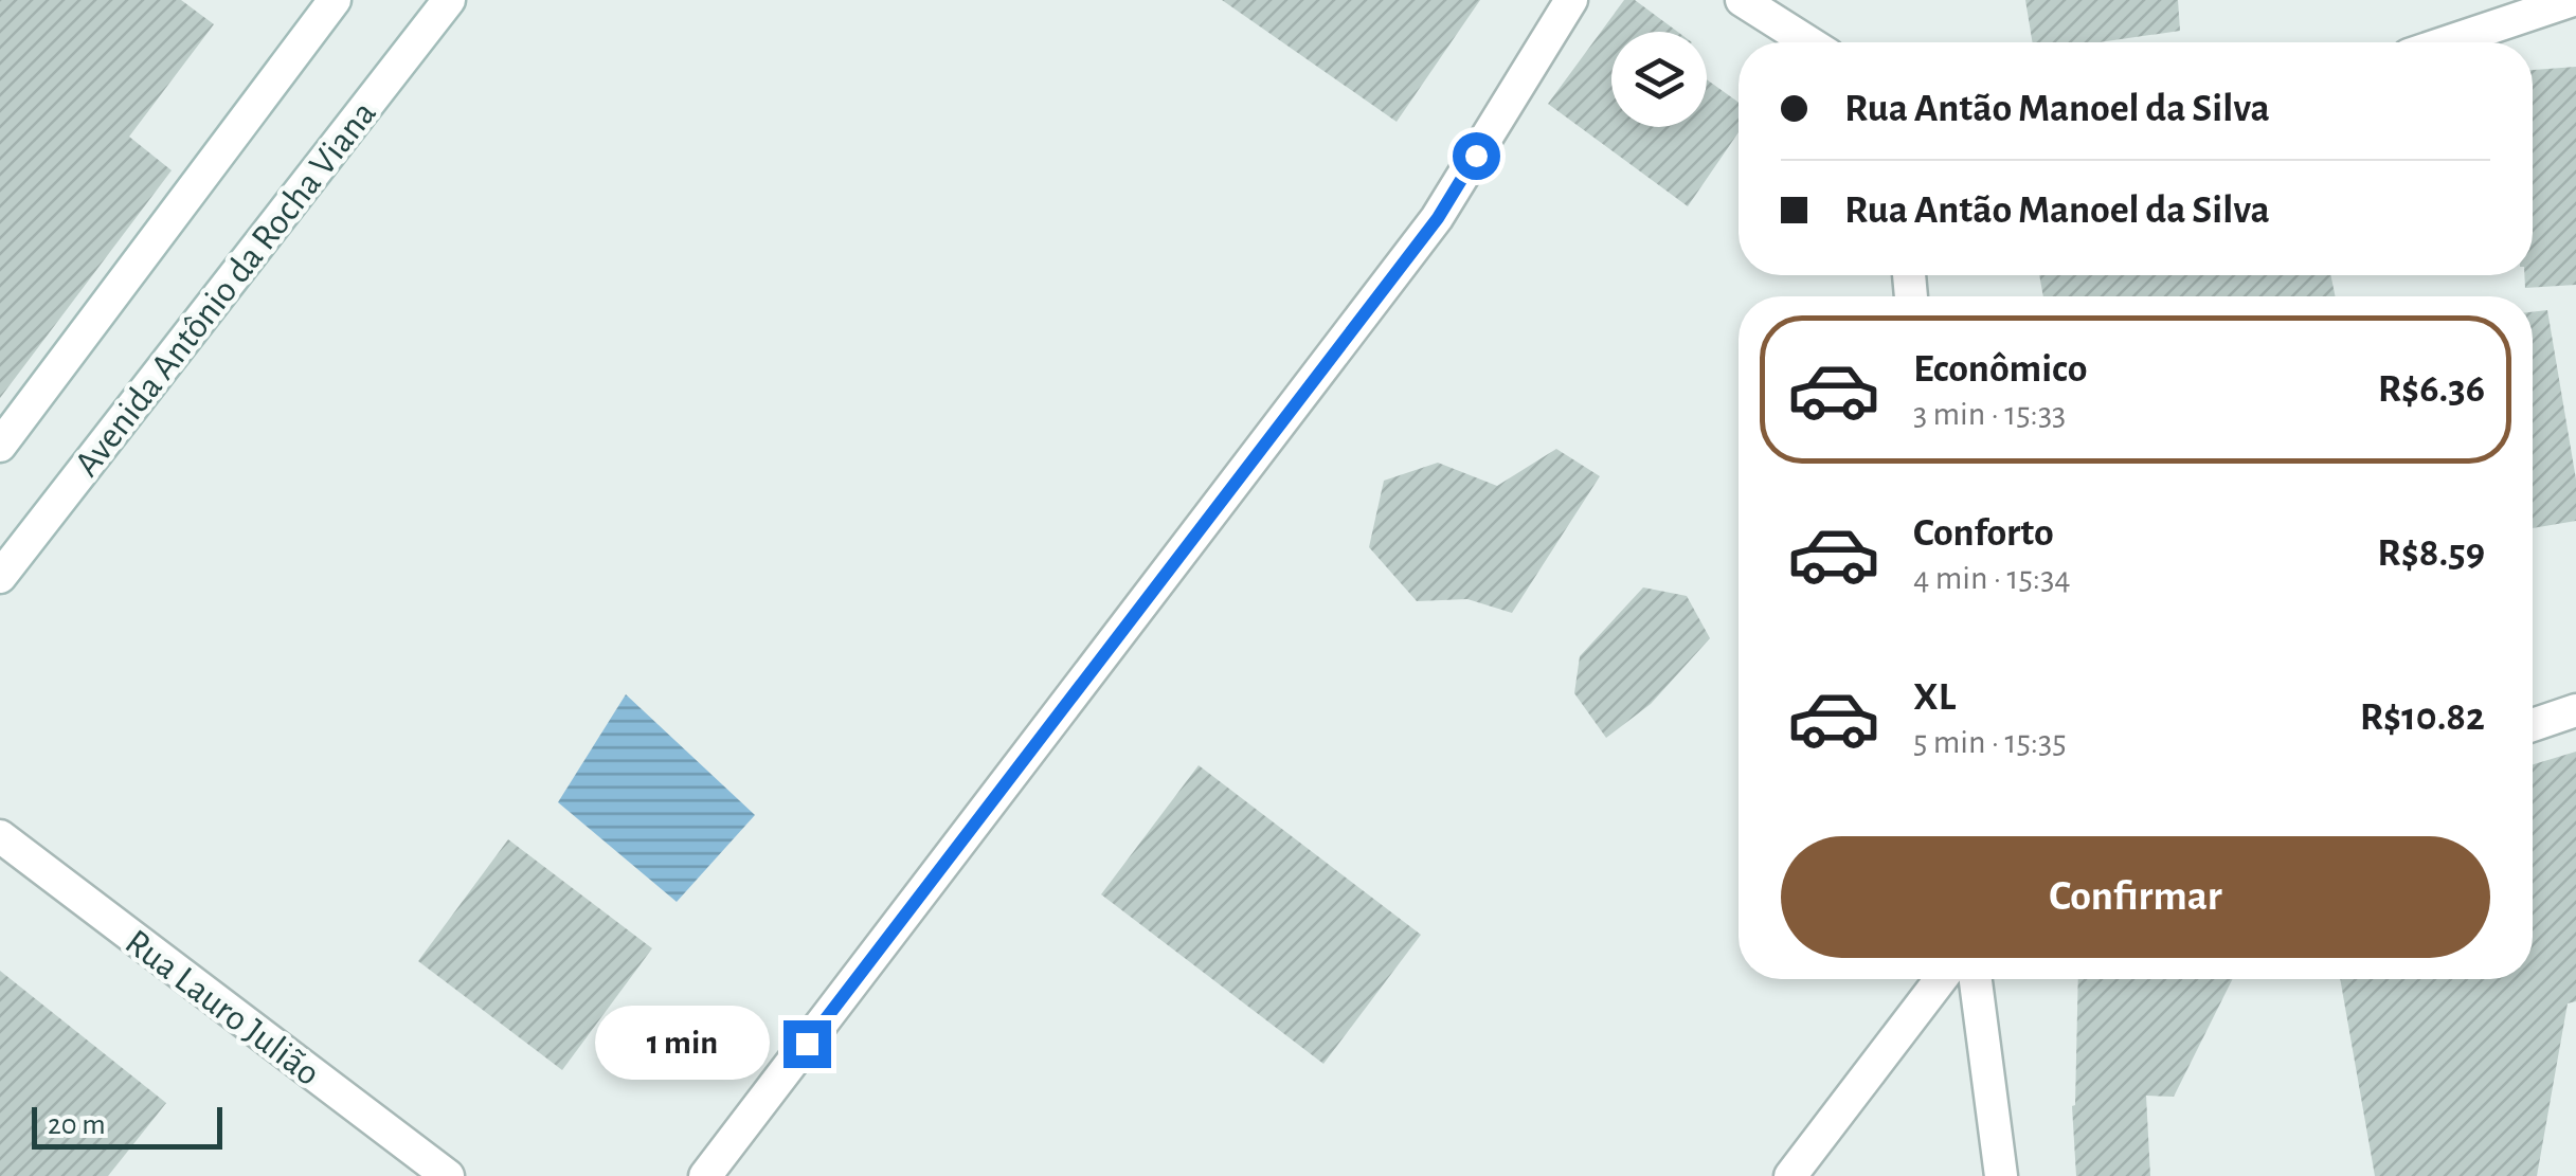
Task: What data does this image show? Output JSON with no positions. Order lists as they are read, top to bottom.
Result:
{
  "streets": {
    "street": ["Avenida Antônio da Rocha Viana", "Rua Lauro Julião"]
  },
  "scale_bar": "20 m",
  "page": {
    "banner": ["Rua Antão Manoel da Silva", "Rua Antão Manoel da Silva"],
    "list": [
      {
        "name": "Econômico",
        "note": "3 min · 15:33",
        "value": "R$6.36"
      },
      {
        "name": "Conforto",
        "note": "4 min · 15:34",
        "value": "R$8.59"
      },
      {
        "name": "XL",
        "note": "5 min · 15:35",
        "value": "R$10.82"
      }
    ],
    "buttons": "Confirmar",
    "bubble": "1 min",
    "scale": "20 m"
  }
}
